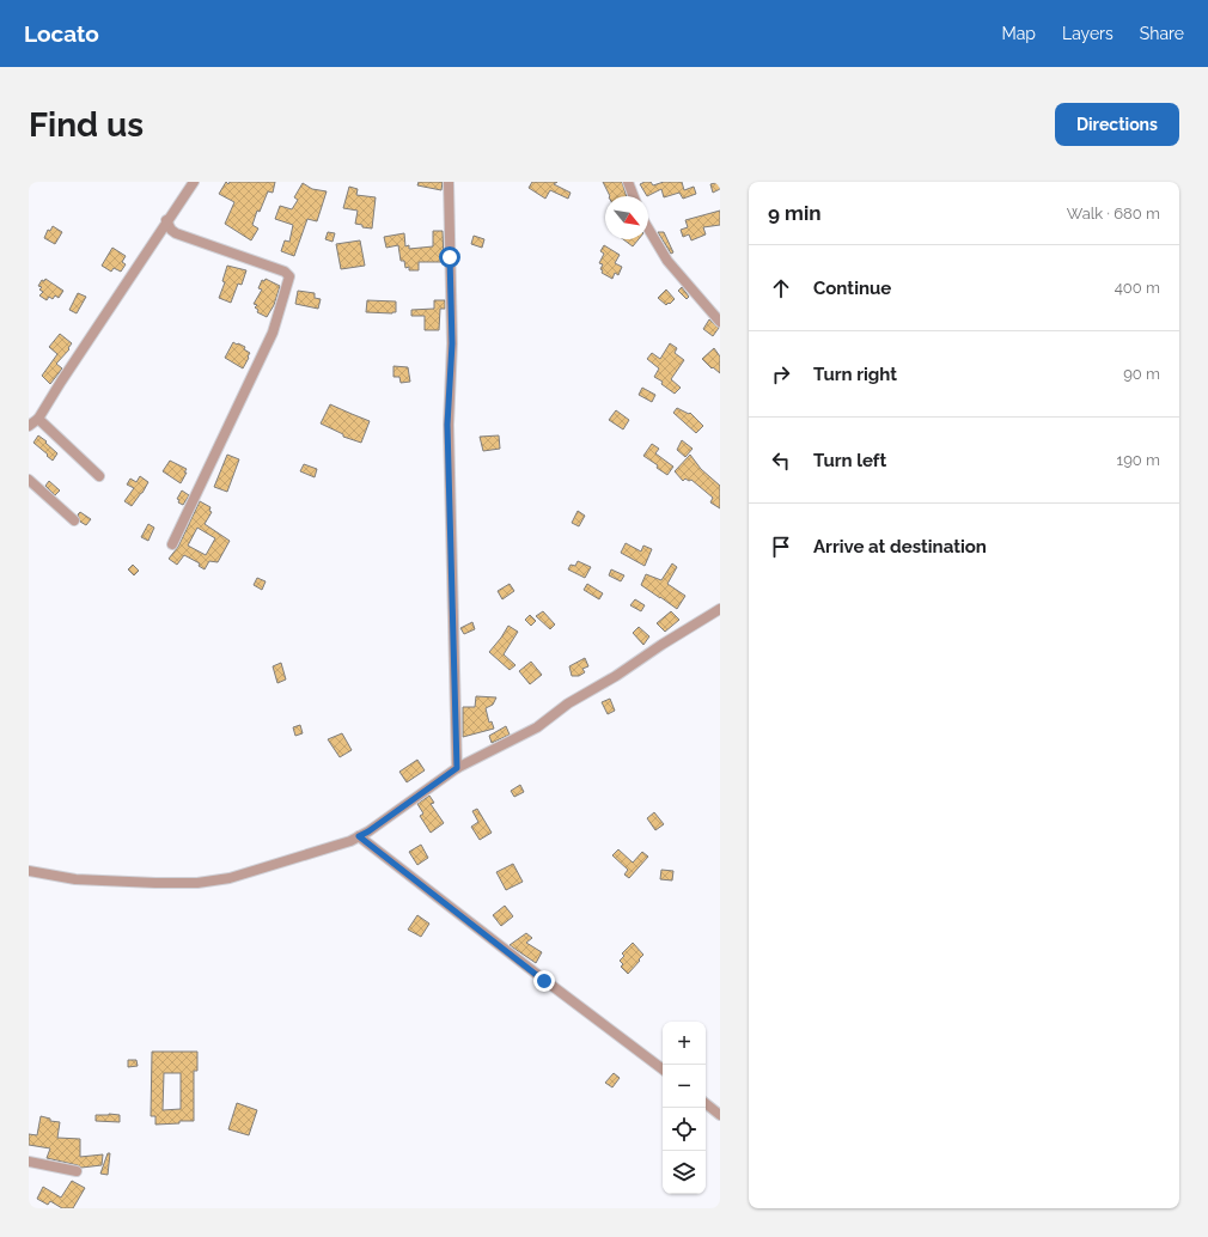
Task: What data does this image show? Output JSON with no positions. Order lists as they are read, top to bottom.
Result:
{
  "north": "bottom right",
  "page": {
    "header": "Locato",
    "nav": ["Map", "Layers", "Share"],
    "buttons": "Directions",
    "title": "Find us",
    "heading": ["9 min", "Walk · 680 m"],
    "list": [
      ["Continue", "400 m"],
      ["Turn right", "90 m"],
      ["Turn left", "190 m"],
      "Arrive at destination"
    ],
    "map_buttons": ["+", "−"]
  }
}
